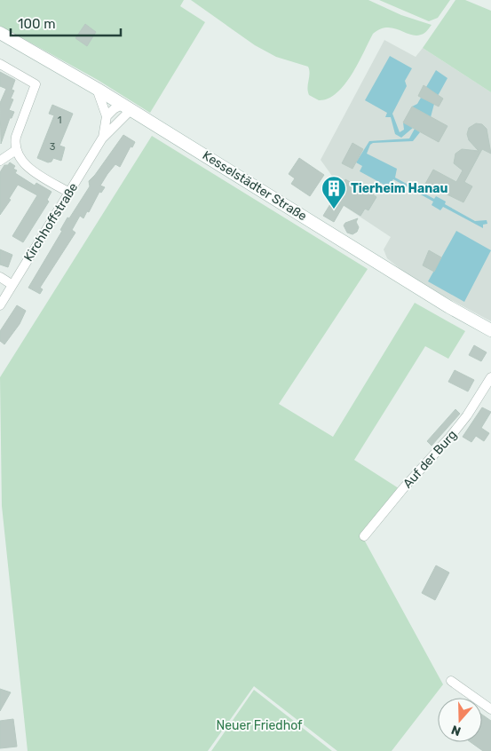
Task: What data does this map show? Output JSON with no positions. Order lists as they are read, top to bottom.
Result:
{
  "streets": {
    "main road": ["Kesselstädter Straße"],
    "street": ["Kirchhoffstraße", "Auf der Burg"]
  },
  "crossings": [
    ["Kesselstädter Straße", "Kirchhoffstraße"]
  ],
  "parks": ["Neuer Friedhof"],
  "places": {
    "building": ["Tierheim Hanau"]
  },
  "house_numbers": ["1", "3"],
  "scale_bar": "100 m",
  "north": "bottom"
}
